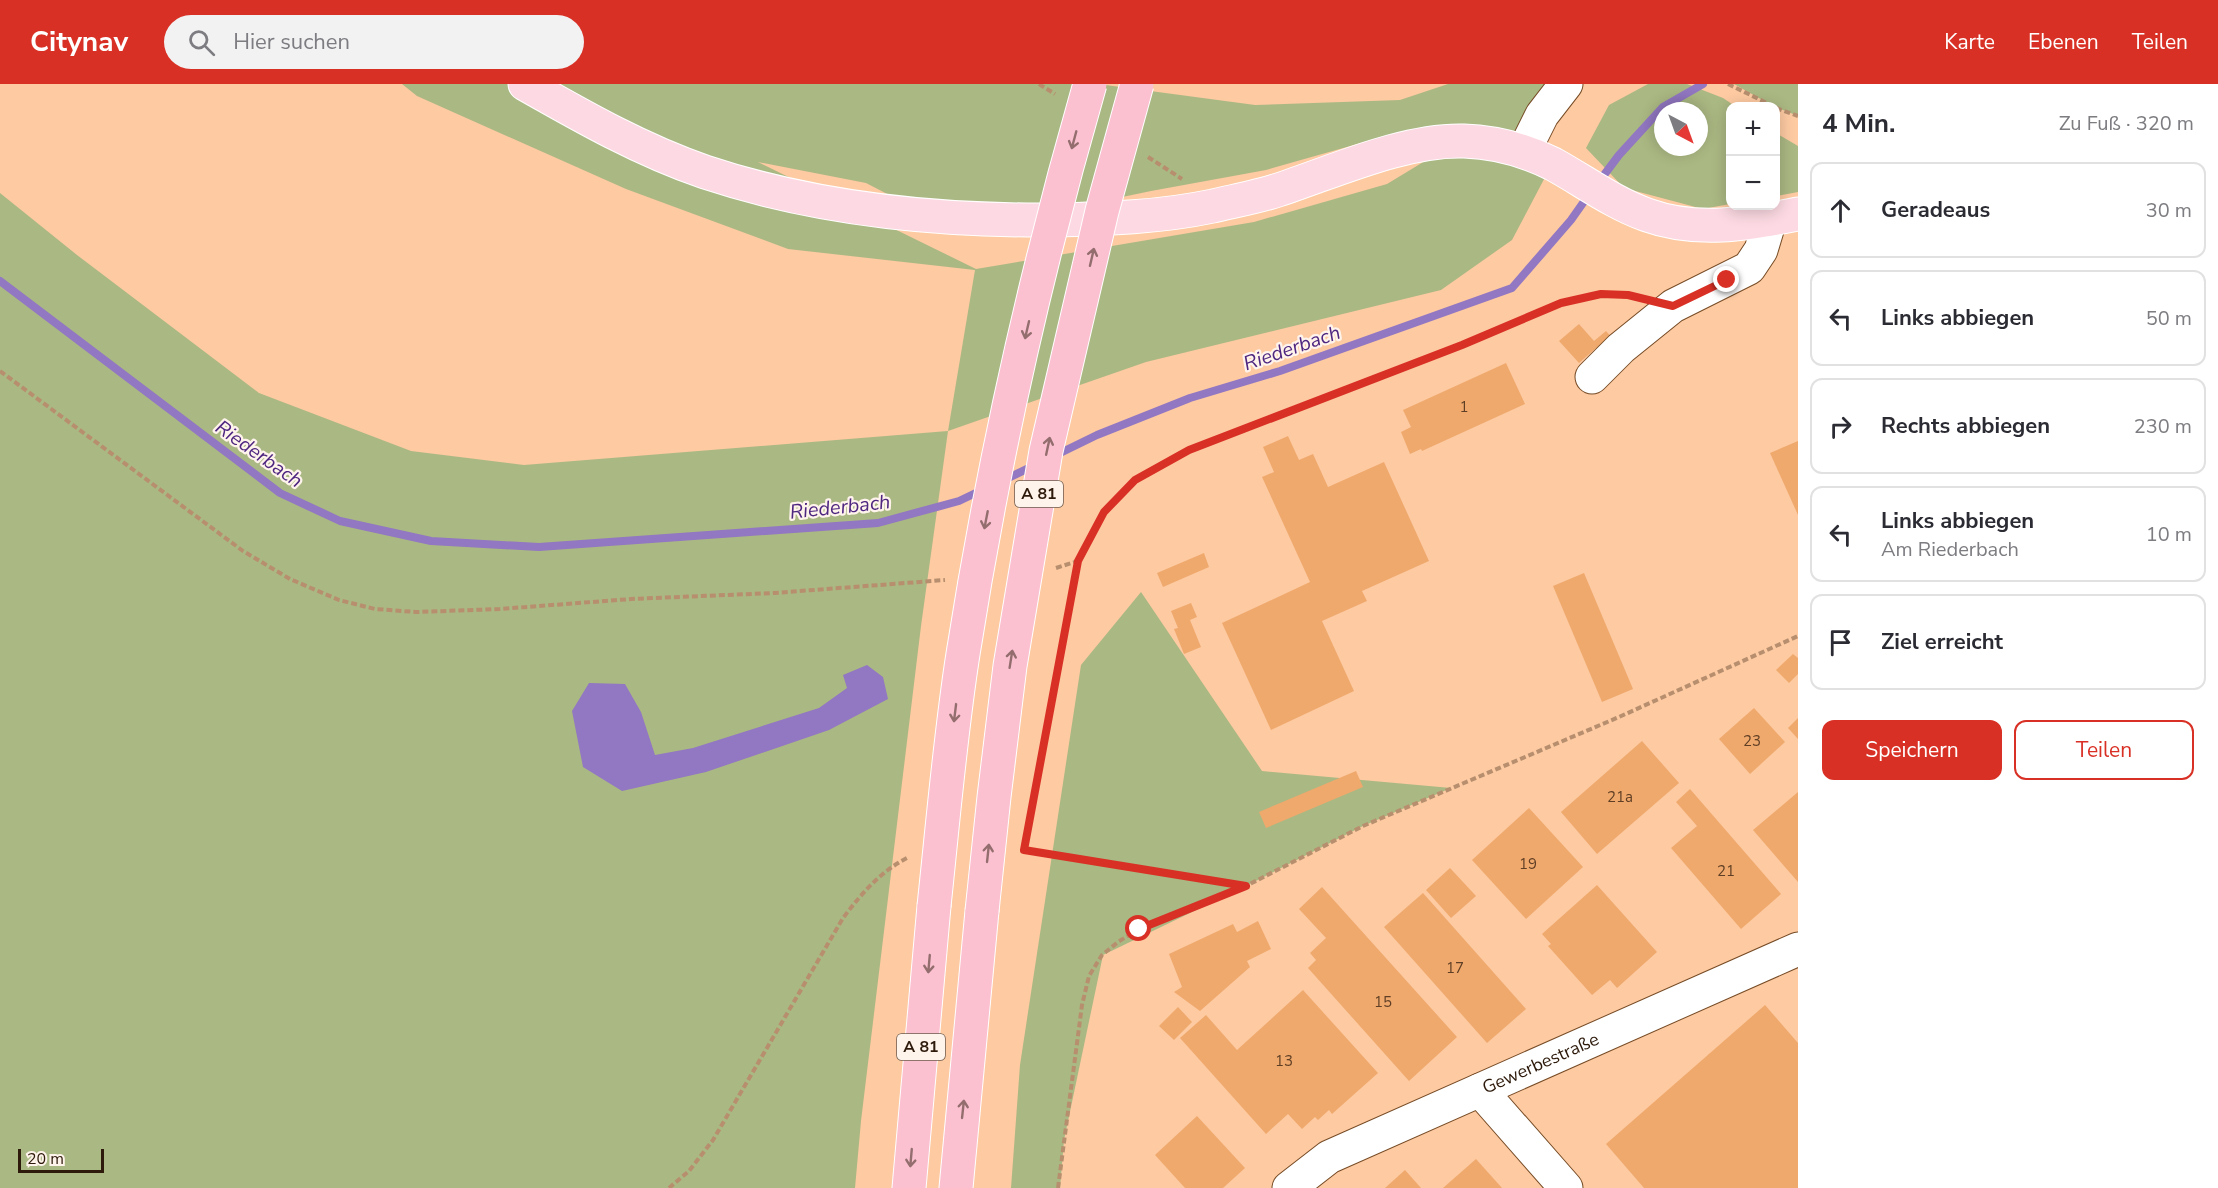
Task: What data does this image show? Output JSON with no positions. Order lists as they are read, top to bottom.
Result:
{
  "streets": {
    "highway": ["A 81"],
    "street": ["Gewerbestraße"]
  },
  "water": ["Riederbach"],
  "house_numbers": [
    "1",
    "23",
    "21a",
    "19",
    "21",
    "17",
    "15",
    "13"
  ],
  "scale_bar": "20 m",
  "north": "bottom right",
  "page": {
    "header": "Citynav",
    "search": "Hier suchen",
    "nav": ["Karte", "Ebenen", "Teilen"],
    "heading": ["4 Min.", "Zu Fuß · 320 m"],
    "map_buttons": ["+", "−"],
    "list": [
      ["Geradeaus", "30 m"],
      ["Links abbiegen", "50 m"],
      ["Rechts abbiegen", "230 m"],
      ["Links abbiegen", "Am Riederbach", "10 m"],
      "Ziel erreicht"
    ],
    "buttons": ["Speichern", "Teilen"],
    "scale": "20 m"
  }
}
